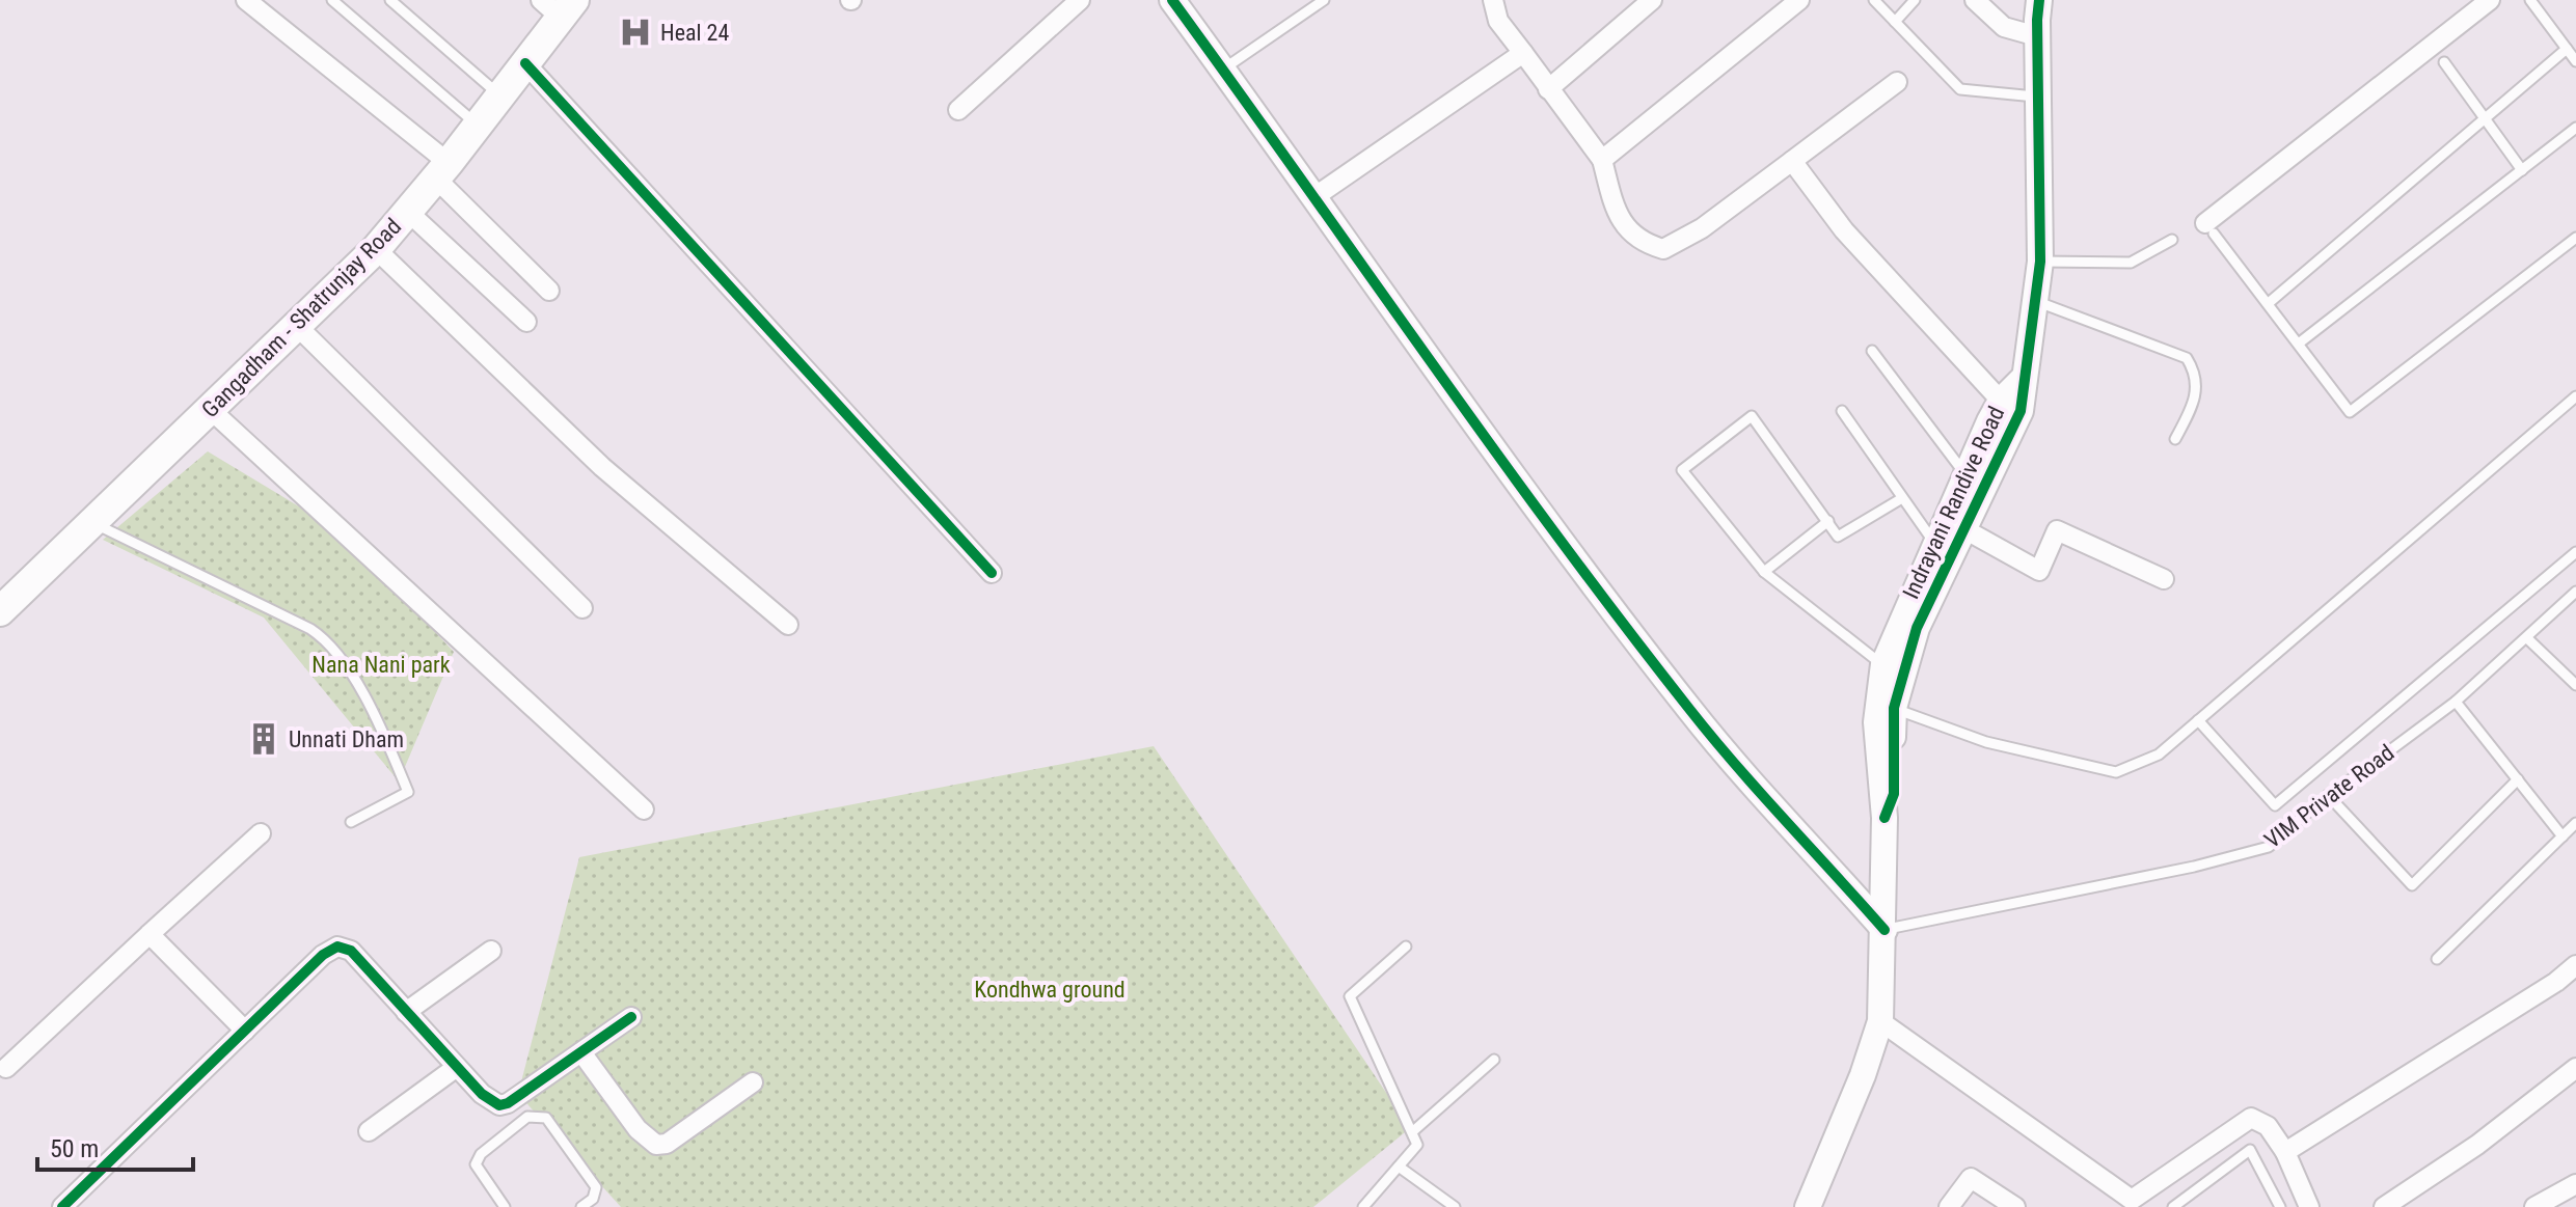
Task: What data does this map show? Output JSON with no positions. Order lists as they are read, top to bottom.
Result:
{
  "streets": {
    "main road": ["Gangadham - Shatrunjay Road"],
    "street": ["Indrayani Randive Road"],
    "lane": ["VIM Private Road"]
  },
  "crossings": [
    ["Indrayani Randive Road", "VIM Private Road"]
  ],
  "parks": ["Nana Nani park", "Kondhwa ground"],
  "places": {
    "hospital": ["Heal 24"],
    "building": ["Unnati Dham"]
  },
  "scale_bar": "50 m"
}
